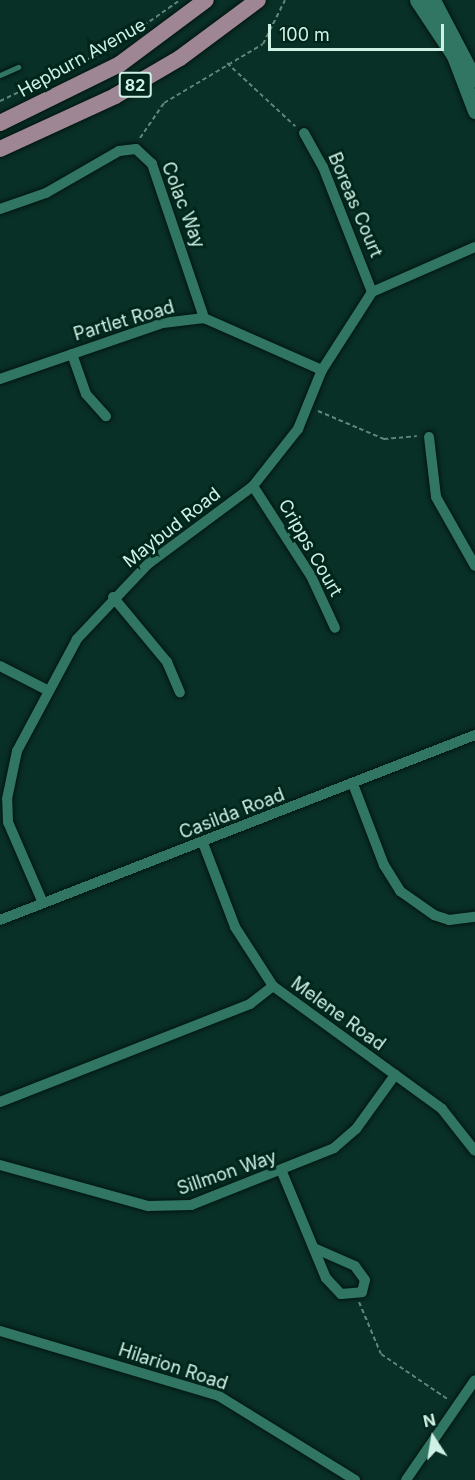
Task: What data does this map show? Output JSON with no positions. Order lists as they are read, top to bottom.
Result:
{
  "streets": {
    "main road": ["Hepburn Avenue", "82"],
    "street": [
      "Colac Way",
      "Boreas Court",
      "Partlet Road",
      "Maybud Road",
      "Cripps Court",
      "Casilda Road",
      "Melene Road",
      "Sillmon Way",
      "Hilarion Road"
    ]
  },
  "crossings": [
    ["Colac Way", "Partlet Road"],
    ["Boreas Court", "Maybud Road"],
    ["Maybud Road", "Cripps Court"],
    ["Maybud Road", "Casilda Road"],
    ["Casilda Road", "Melene Road"],
    ["Melene Road", "Sillmon Way"]
  ],
  "scale_bar": "100 m",
  "north": "top"
}
